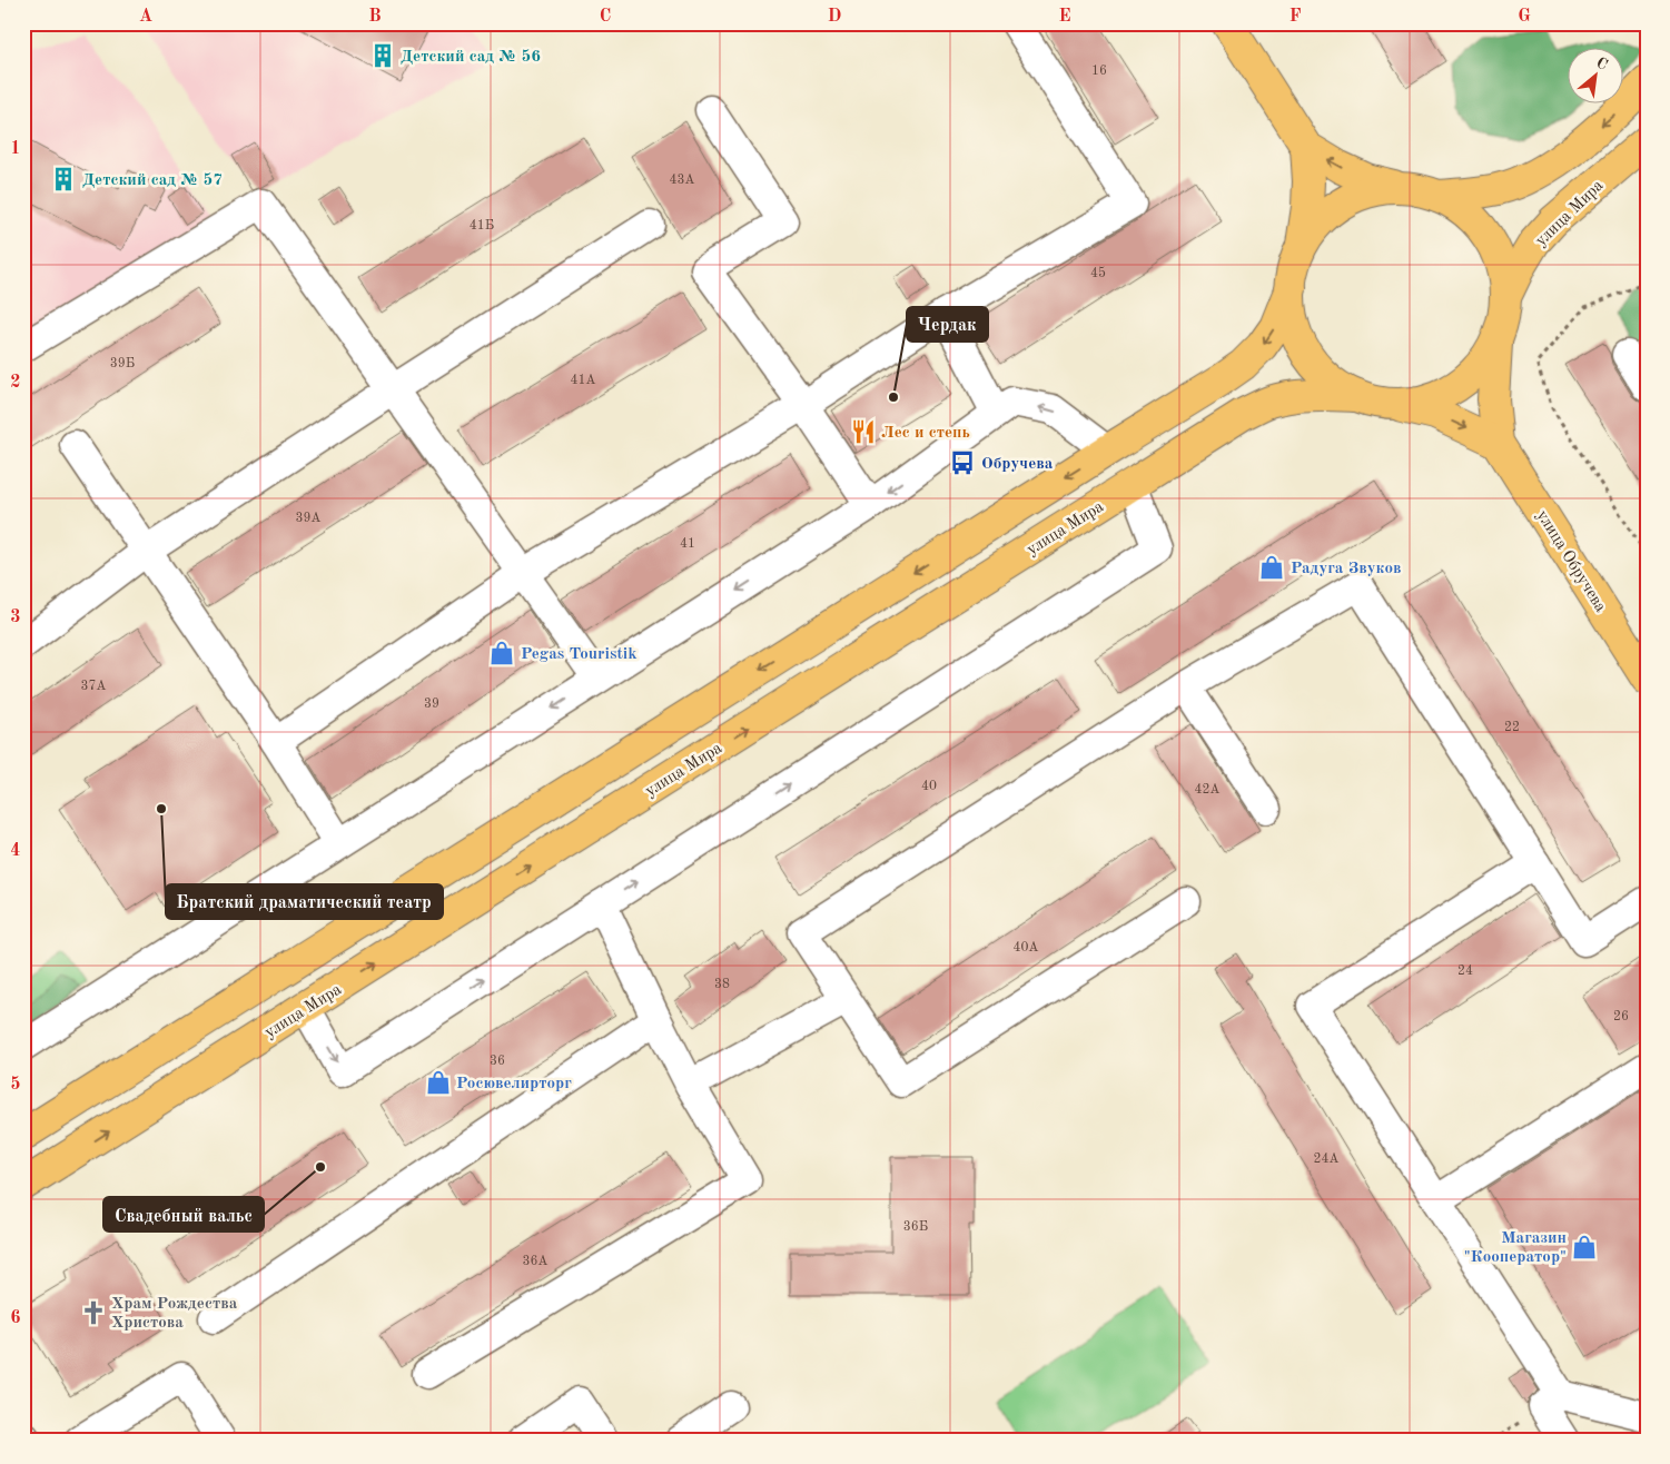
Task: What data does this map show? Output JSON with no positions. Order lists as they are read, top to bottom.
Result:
{
  "streets": {
    "main road": ["улица Мира", "улица Обручева"]
  },
  "places": {
    "building": ["Детский сад № 56", "Детский сад № 57"],
    "other": ["Чердак", "Братский драматический театр", "Свадебный вальс"],
    "restaurant": ["Лес и степь"],
    "bus stop": ["Обручева"],
    "shop": [
      "Радуга Звуков",
      "Pegas Touristik",
      "Росювелирторг",
      "Магазин \"Кооператор\""
    ],
    "church": ["Храм Рождества Христова"]
  },
  "house_numbers": [
    "16",
    "43А",
    "41Б",
    "45",
    "39Б",
    "41А",
    "39А",
    "41",
    "37А",
    "39",
    "22",
    "40",
    "42А",
    "40А",
    "24",
    "38",
    "26",
    "36",
    "24А",
    "36Б",
    "36А"
  ],
  "north": "top right",
  "grid": {
    "columns": [
      "A",
      "B",
      "C",
      "D",
      "E",
      "F",
      "G"
    ],
    "rows": [
      "1",
      "2",
      "3",
      "4",
      "5",
      "6"
    ]
  }
}
